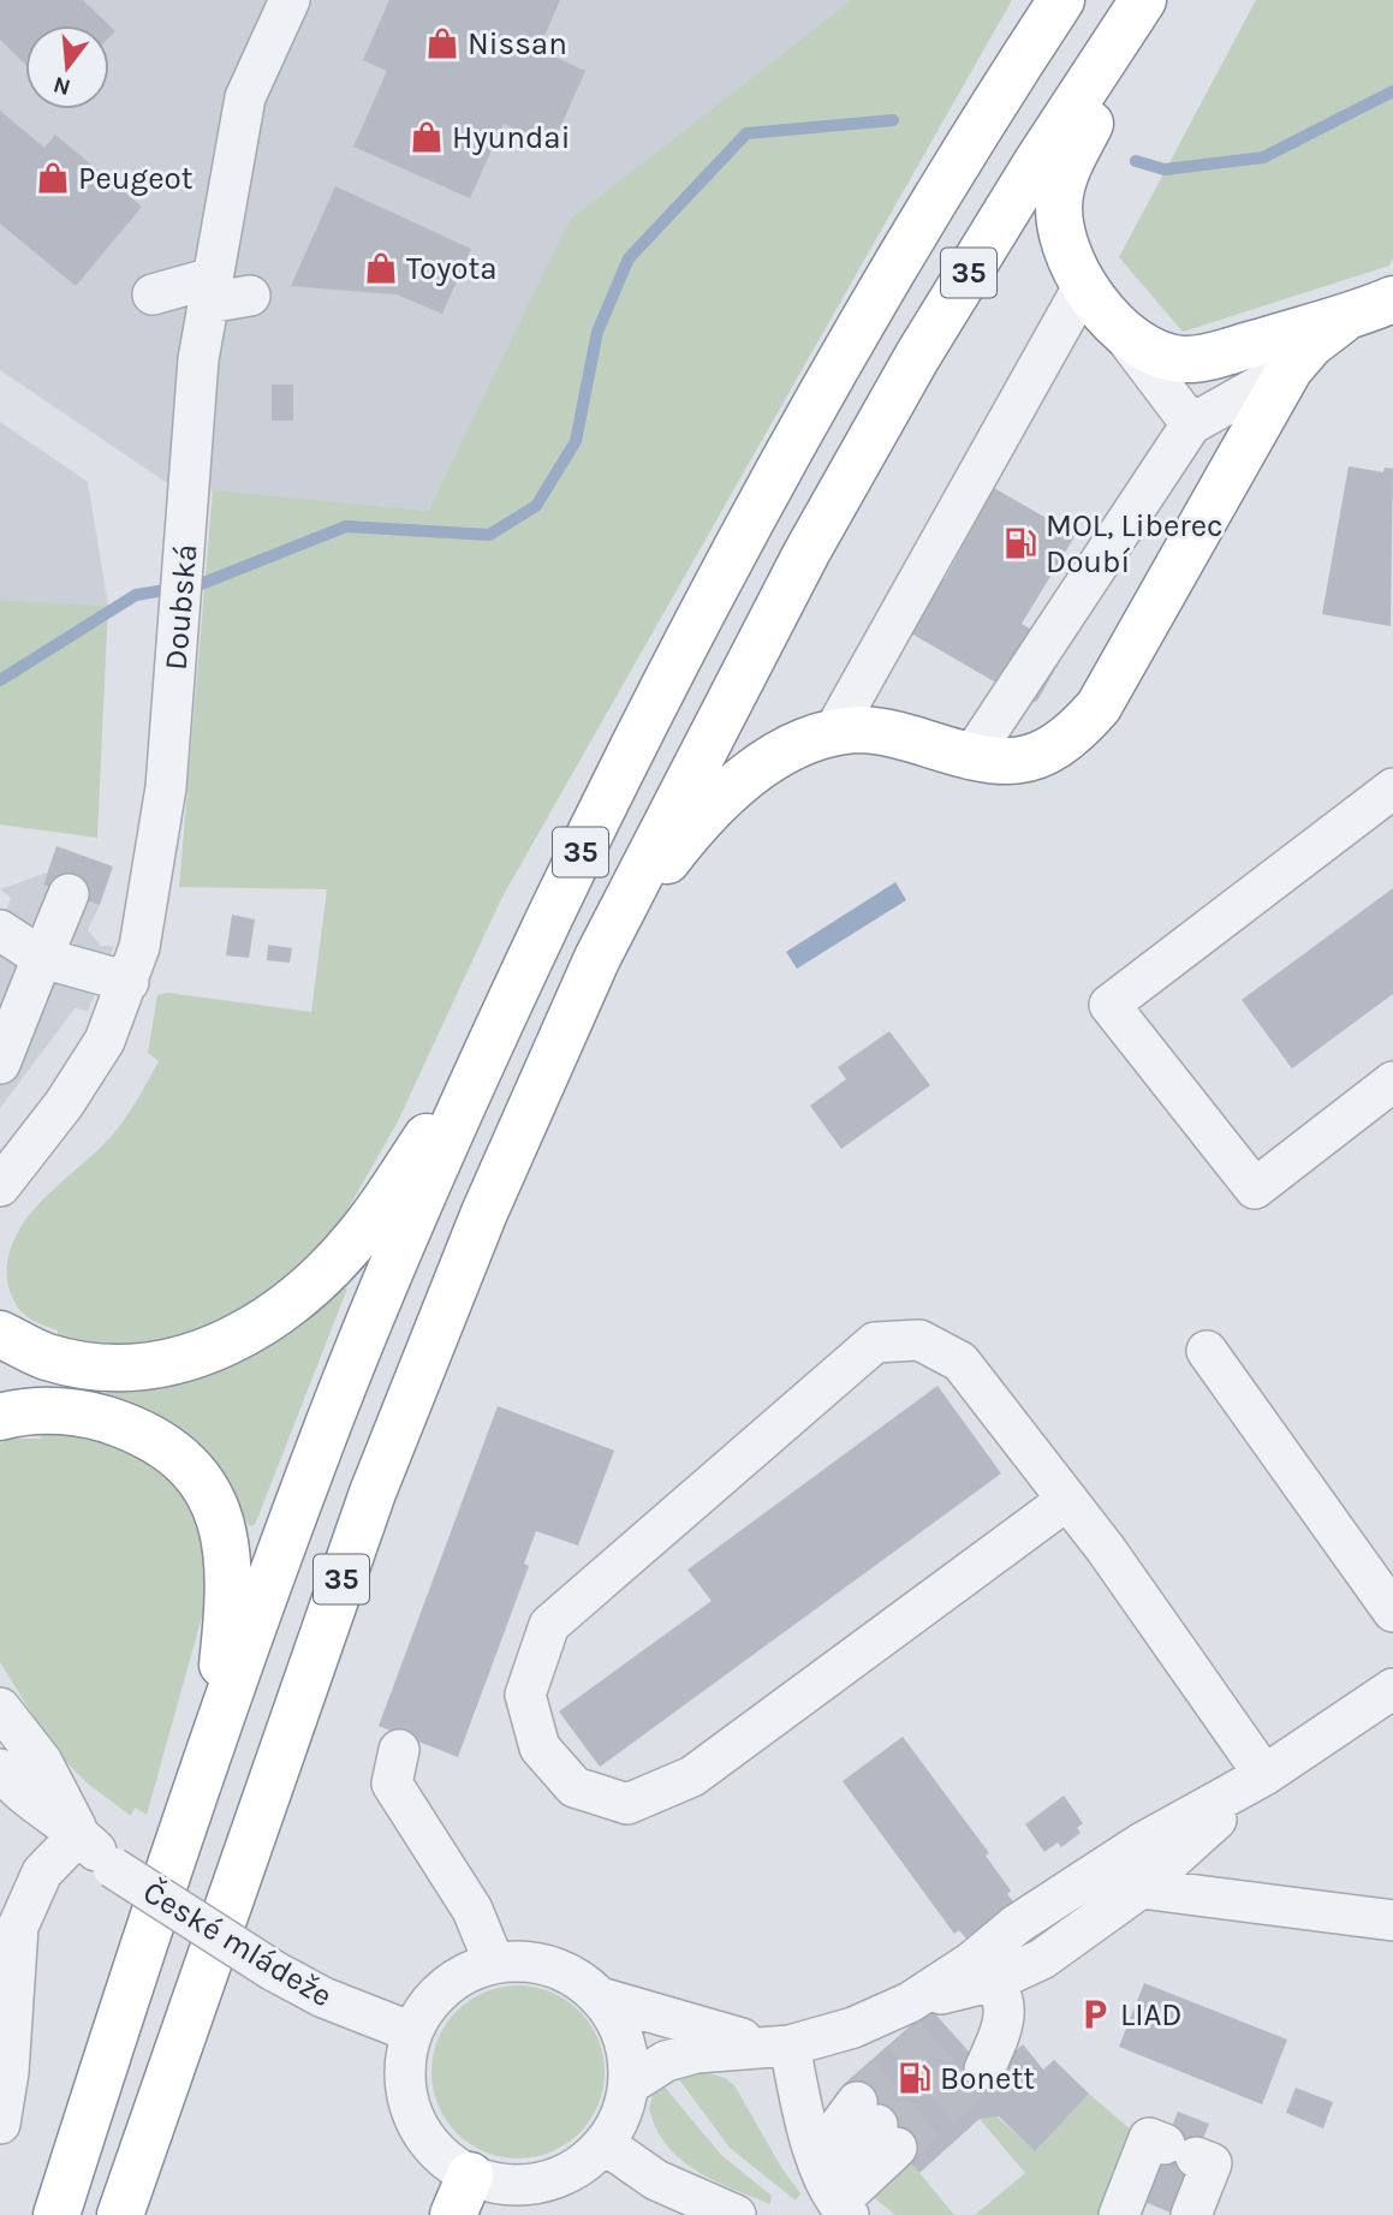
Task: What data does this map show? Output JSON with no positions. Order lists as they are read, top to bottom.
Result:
{
  "streets": {
    "highway": ["35"],
    "street": ["Doubská", "České mládeže"]
  },
  "places": {
    "shop": [
      "Nissan",
      "Hyundai",
      "Peugeot",
      "Toyota"
    ],
    "fuel station": ["MOL, Liberec Doubí", "Bonett"],
    "parking": ["LIAD"]
  },
  "north": "bottom"
}
